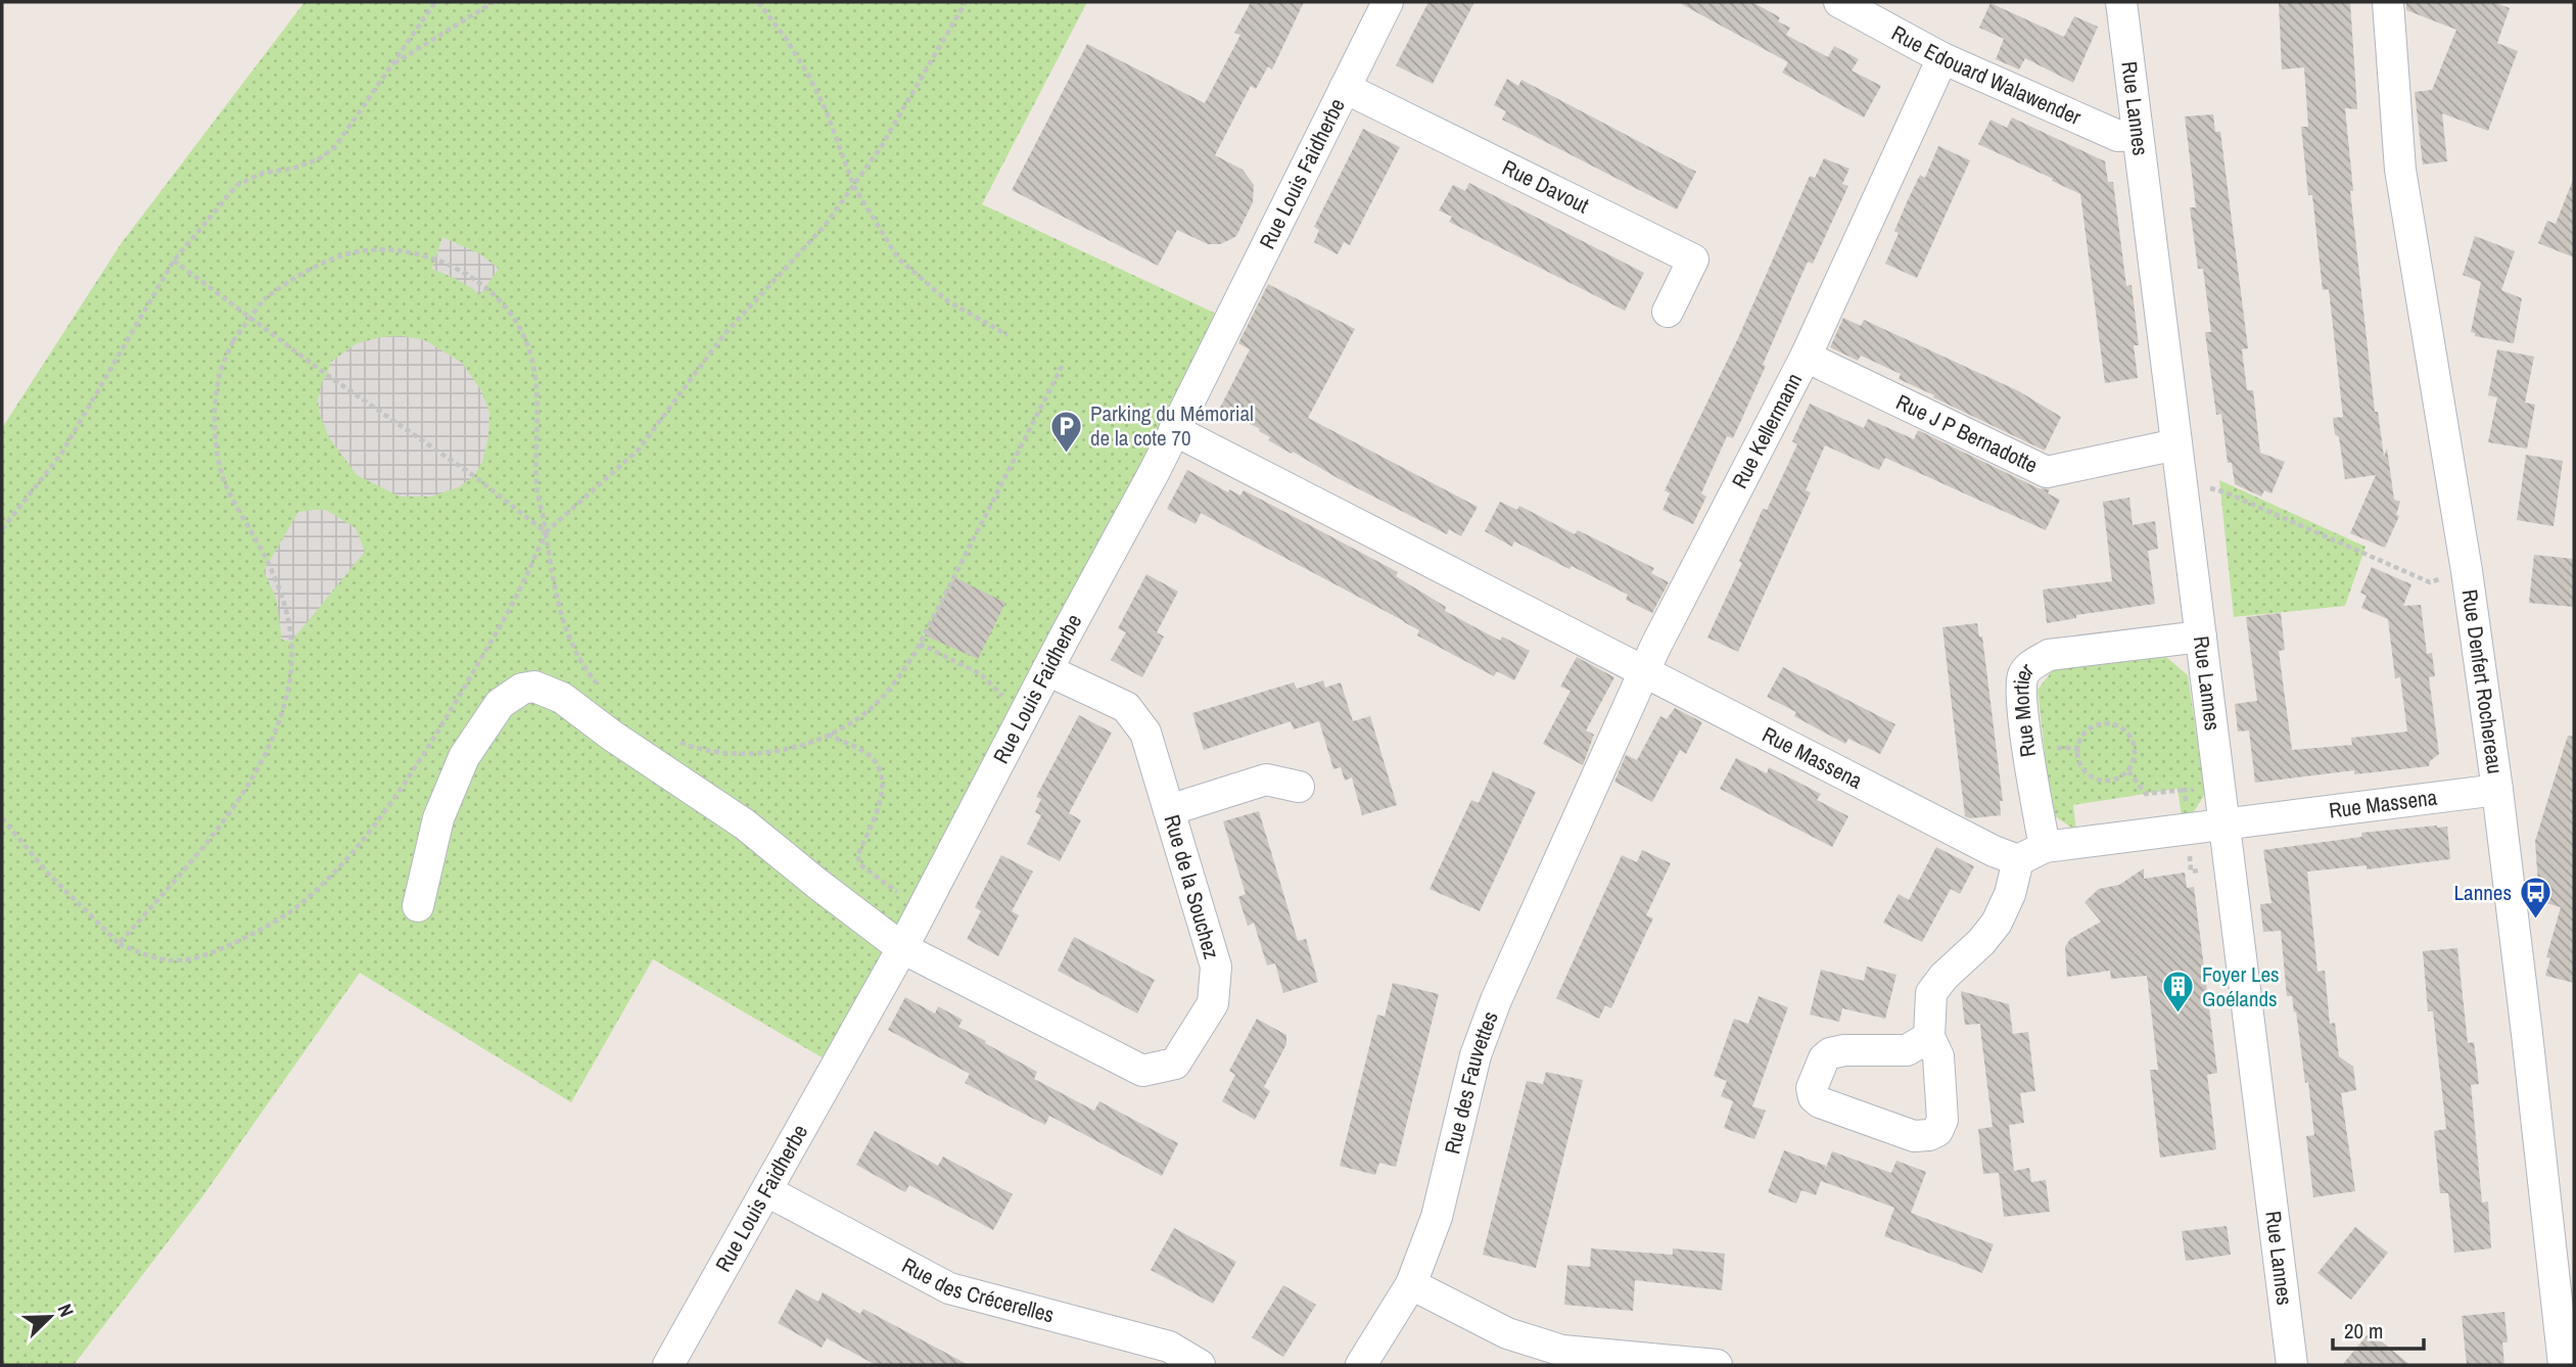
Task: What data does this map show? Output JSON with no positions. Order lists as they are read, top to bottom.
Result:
{
  "streets": {
    "street": [
      "Rue Edouard Walawender",
      "Rue Lannes",
      "Rue Louis Faidherbe",
      "Rue Davout",
      "Rue Kellermann",
      "Rue J P Bernadotte",
      "Rue Denfert Rochereau",
      "Rue Mortier",
      "Rue Massena",
      "Rue de la Souchez",
      "Rue des Fauvettes",
      "Rue des Crécerelles"
    ]
  },
  "crossings": [
    ["Rue Edouard Walawender", "Rue Lannes"],
    ["Rue Edouard Walawender", "Rue Kellermann"],
    ["Rue Lannes", "Rue J P Bernadotte"],
    ["Rue Lannes", "Rue Mortier"],
    ["Rue Lannes", "Rue Massena"],
    ["Rue Louis Faidherbe", "Rue Davout"],
    ["Rue Louis Faidherbe", "Rue Massena"],
    ["Rue Louis Faidherbe", "Rue de la Souchez"],
    ["Rue Louis Faidherbe", "Rue des Crécerelles"],
    ["Rue Kellermann", "Rue J P Bernadotte"],
    ["Rue Kellermann", "Rue Massena"],
    ["Rue Kellermann", "Rue des Fauvettes"],
    ["Rue Denfert Rochereau", "Rue Massena"],
    ["Rue Mortier", "Rue Massena"]
  ],
  "places": {
    "parking": ["Parking du Mémorial de la cote 70"],
    "bus stop": ["Lannes"],
    "building": ["Foyer Les Goélands"]
  },
  "scale_bar": "20 m",
  "north": "top right"
}
